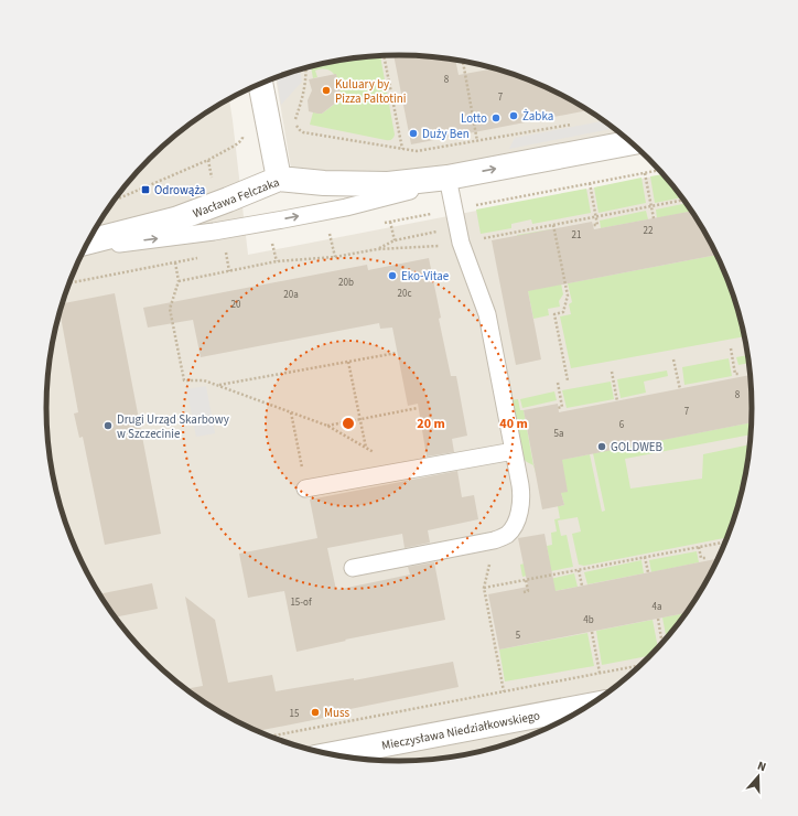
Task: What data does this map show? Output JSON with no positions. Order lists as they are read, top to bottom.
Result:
{
  "streets": {
    "street": ["Wacława Felczaka", "Mieczysława Niedziałkowskiego"]
  },
  "places": {
    "other": [
      "Kuluary by Pizza Paltotini",
      "Żabka",
      "Lotto",
      "Duży Ben",
      "Eko-Vitae",
      "Drugi Urząd Skarbowy w Szczecinie",
      "GOLDWEB",
      "Muss"
    ],
    "transit": ["Odrowąża"]
  },
  "house_numbers": [
    "8",
    "7",
    "22",
    "21",
    "20b",
    "20c",
    "20a",
    "20",
    "8",
    "7",
    "6",
    "5a",
    "15-of",
    "4a",
    "4b",
    "5",
    "15"
  ],
  "north": "top",
  "rings": ["20 m", "40 m"]
}
